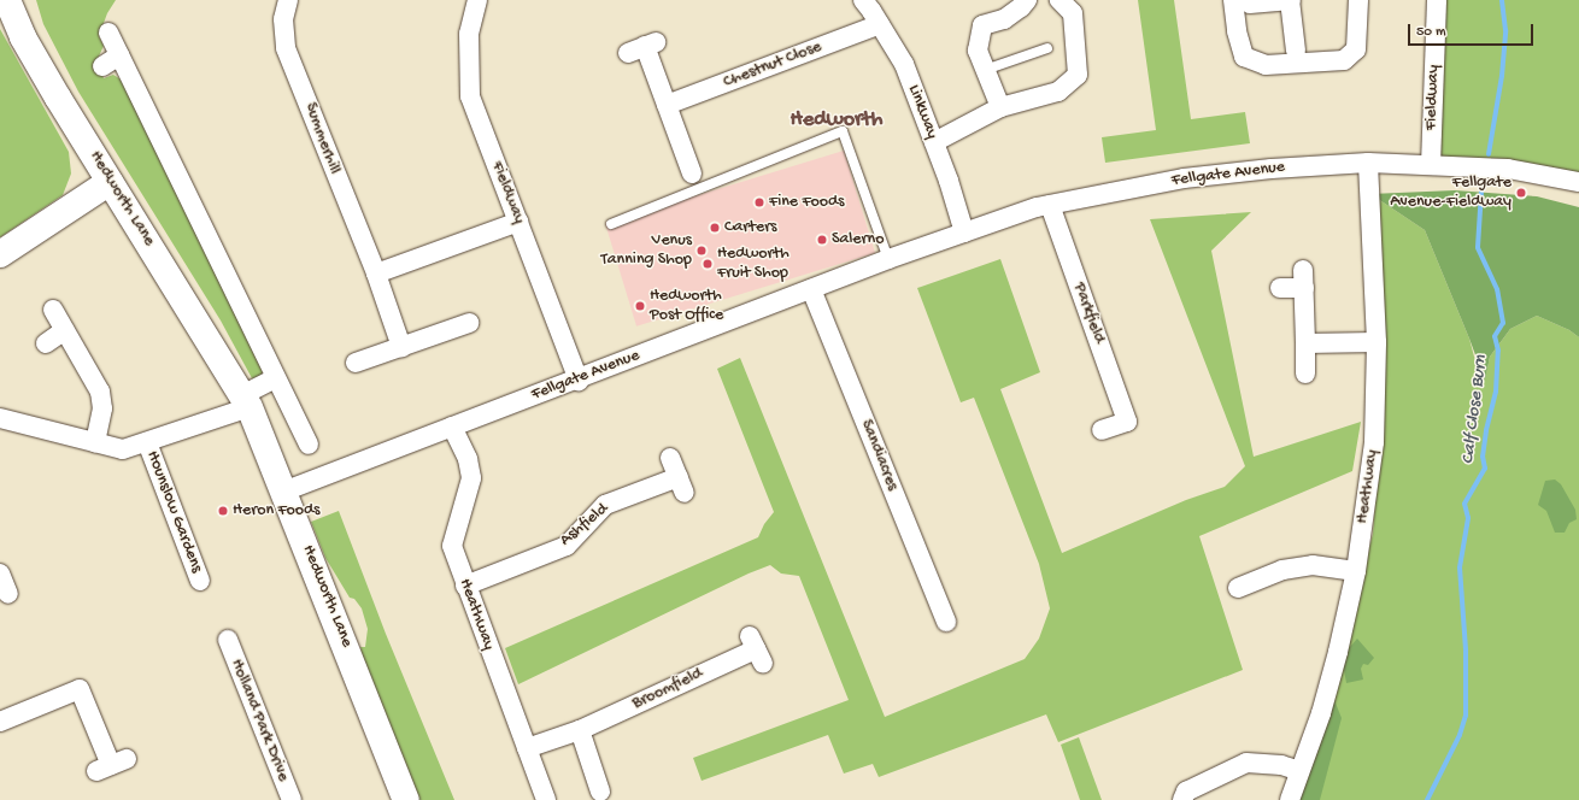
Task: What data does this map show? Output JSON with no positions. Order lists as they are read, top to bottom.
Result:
{
  "streets": {
    "main road": ["Hedworth Lane"],
    "street": [
      "Chestnut Close",
      "Fieldway",
      "Linkway",
      "Summerhill",
      "Fellgate Avenue",
      "Parkfield",
      "Sandiacres",
      "Heathway",
      "Hounslow Gardens",
      "Ashfield",
      "Broomfield",
      "Holland Park Drive"
    ]
  },
  "crossings": [
    ["Chestnut Close", "Linkway"],
    ["Fieldway", "Fellgate Avenue"],
    ["Linkway", "Fellgate Avenue"],
    ["Fellgate Avenue", "Hedworth Lane"],
    ["Fellgate Avenue", "Parkfield"],
    ["Fellgate Avenue", "Sandiacres"],
    ["Fellgate Avenue", "Heathway"],
    ["Heathway", "Ashfield"],
    ["Heathway", "Broomfield"]
  ],
  "districts": ["Hedworth"],
  "water": ["Calf Close Burn"],
  "places": [
    "Fellgate Avenue-Fieldway",
    "Fine Foods",
    "Carters",
    "Salerno",
    "Venus Tanning Shop",
    "Hedworth Fruit Shop",
    "Hedworth Post Office",
    "Heron Foods"
  ],
  "scale_bar": "50 m"
}
